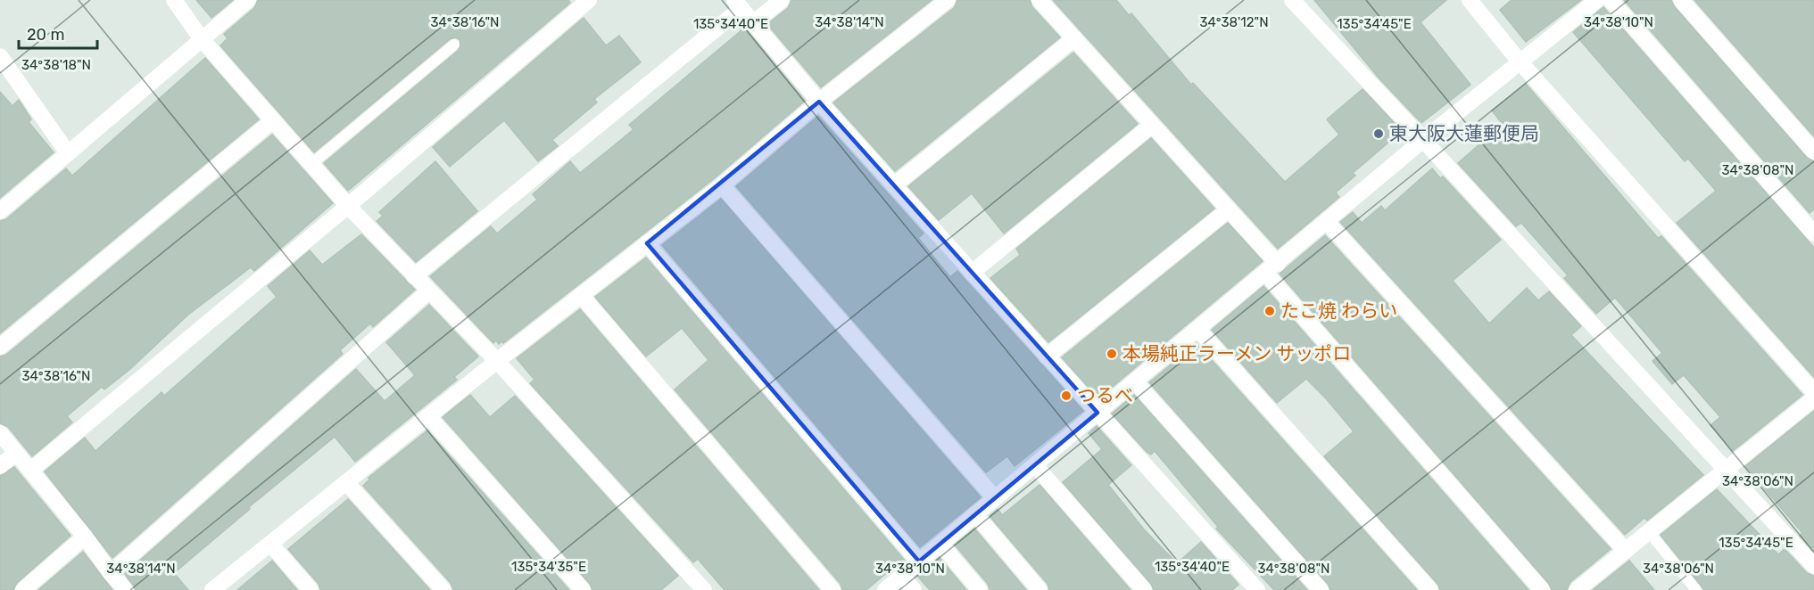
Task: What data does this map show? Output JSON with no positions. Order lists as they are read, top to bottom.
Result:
{
  "places": [
    "東大阪大蓮郵便局",
    "たこ焼 わらい",
    "本場純正ラーメン サッポロ",
    "つるべ"
  ],
  "scale_bar": "20 m",
  "coordinates": [
    "34°38'16\"N",
    "34°38'14\"N",
    "34°38'12\"N",
    "34°38'10\"N",
    "135°34'40\"E",
    "135°34'45\"E",
    "34°38'18\"N",
    "34°38'08\"N",
    "34°38'06\"N",
    "135°34'35\"E"
  ]
}
